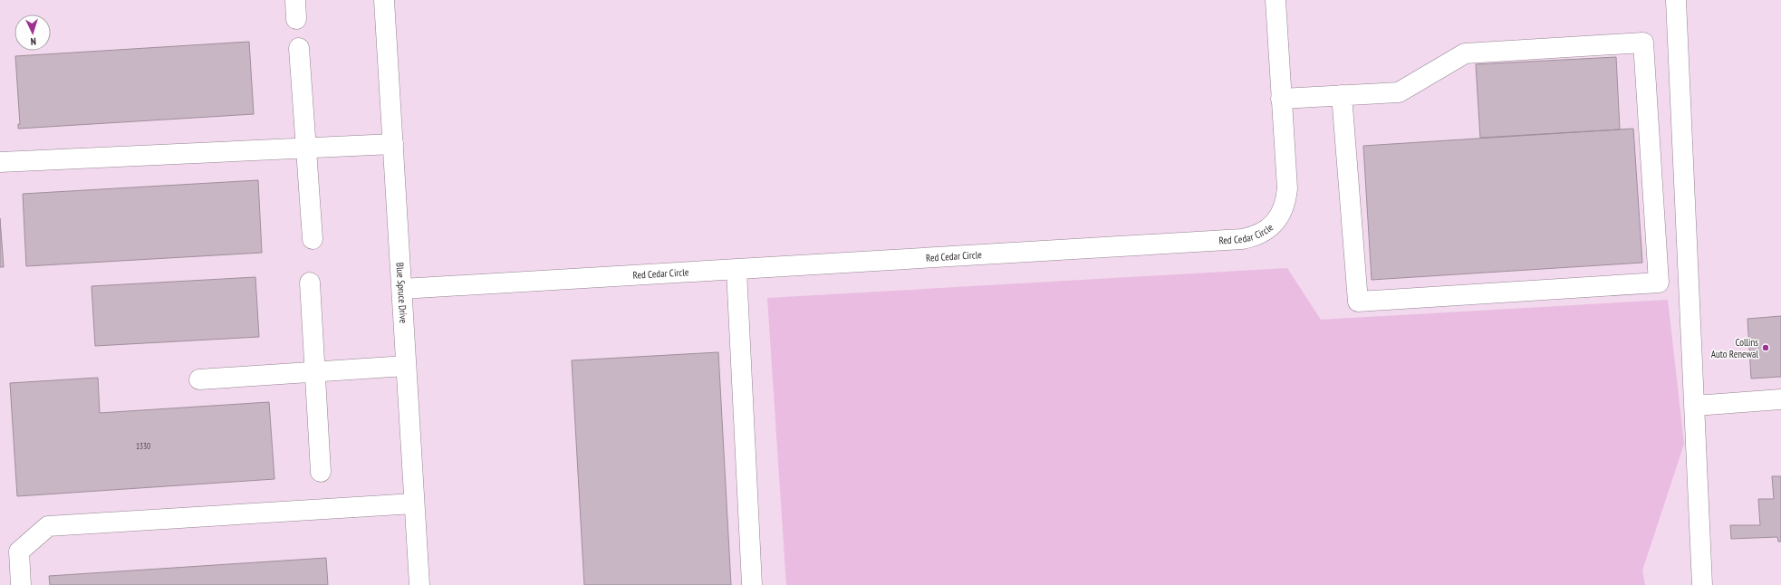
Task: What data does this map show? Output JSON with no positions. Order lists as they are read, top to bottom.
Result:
{
  "streets": {
    "street": ["Red Cedar Circle", "Blue Spruce Drive"]
  },
  "crossings": [
    ["Red Cedar Circle", "Blue Spruce Drive"]
  ],
  "places": ["Collins Auto Renewal"],
  "house_numbers": ["1330"],
  "north": "bottom"
}
